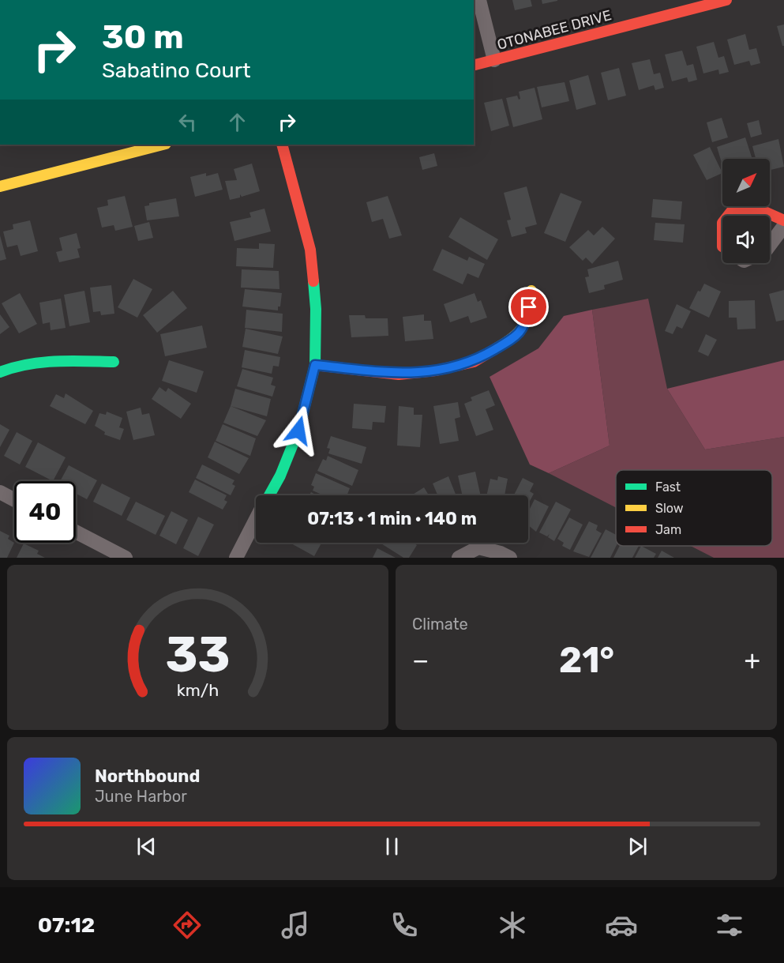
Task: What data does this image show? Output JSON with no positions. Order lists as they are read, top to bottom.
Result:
{
  "streets": {
    "street": ["OTONABEE DRIVE"]
  },
  "legend": ["Fast", "Slow", "Jam"],
  "north": "top right",
  "page": {
    "turn": ["30 m", "Sabatino Court"],
    "limit": "40",
    "trip": "07:13 · 1 min · 140 m",
    "tile": "Climate",
    "heat": ["−", "21°", "+"],
    "song": ["Northbound", "June Harbor"],
    "tabs": "07:12",
    "gauge": ["33", "km/h"]
  }
}
